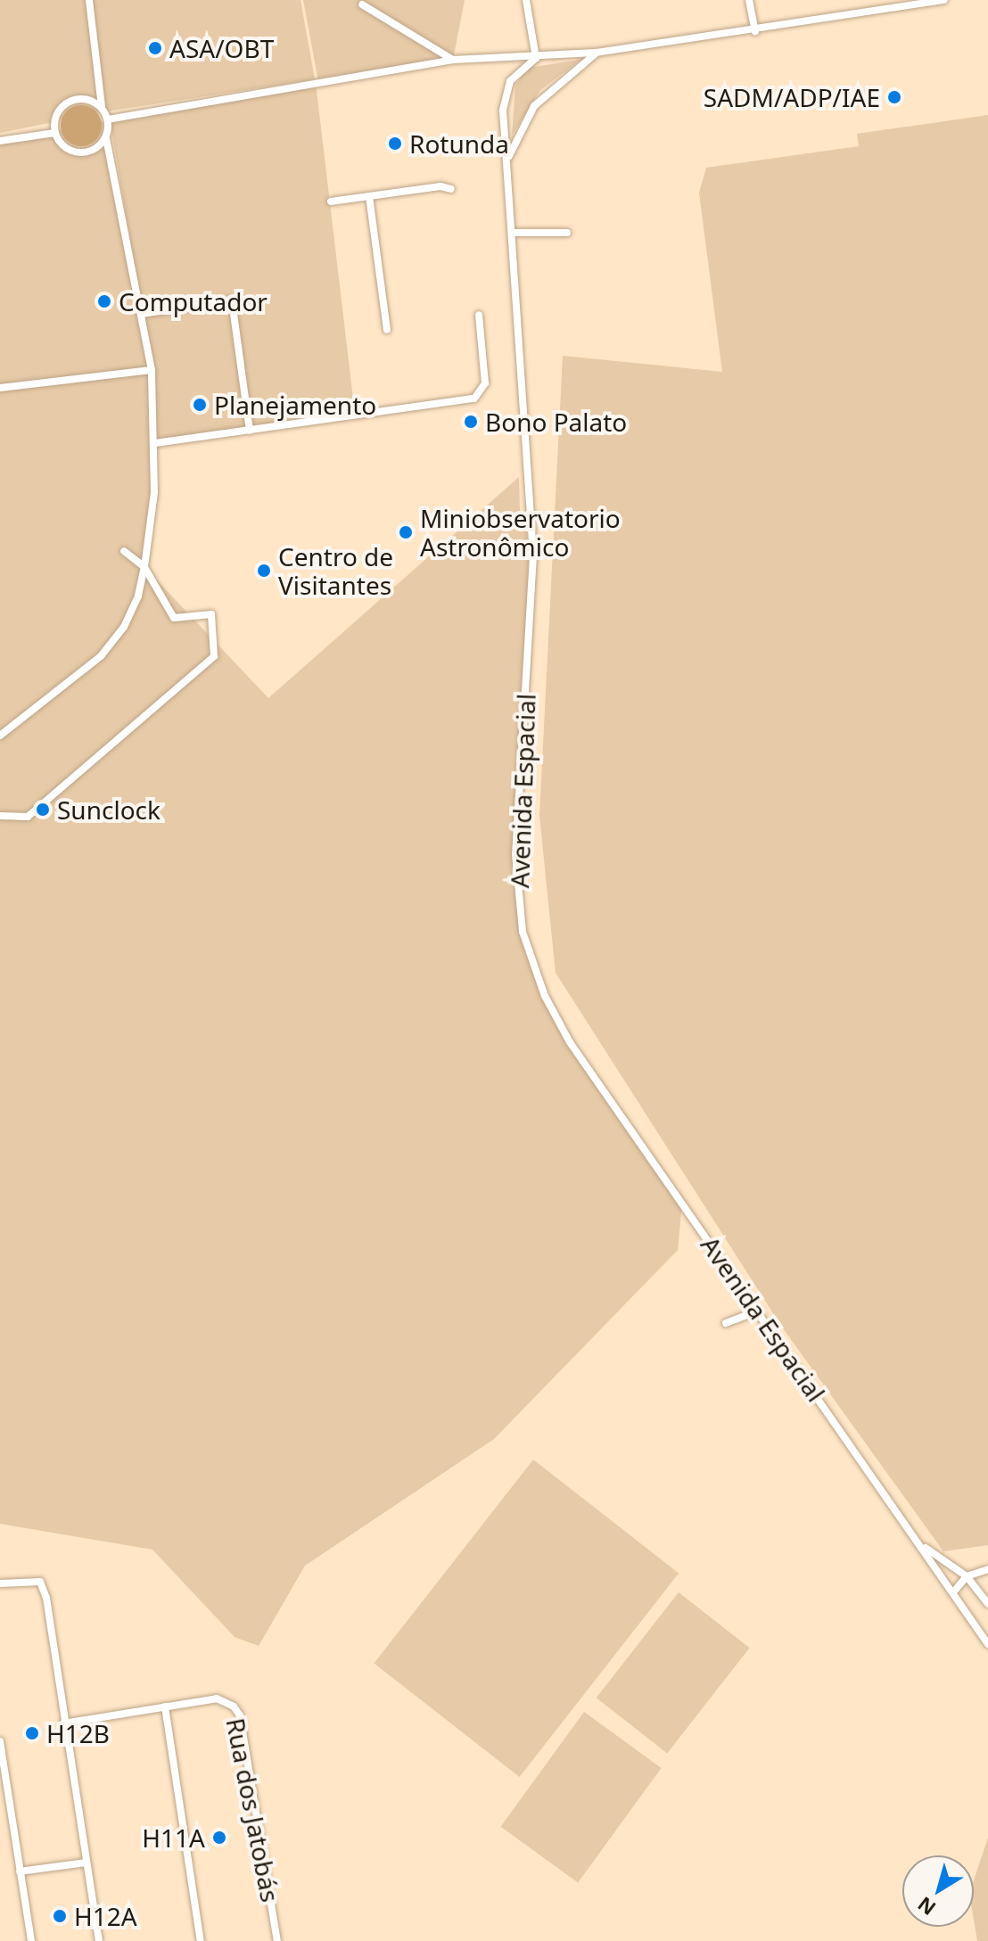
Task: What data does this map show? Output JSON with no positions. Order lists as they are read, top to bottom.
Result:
{
  "streets": {
    "lane": ["Avenida Espacial", "Rua dos Jatobás"]
  },
  "places": [
    "ASA/OBT",
    "SADM/ADP/IAE",
    "Rotunda",
    "Computador",
    "Planejamento",
    "Bono Palato",
    "Miniobservatorio Astronômico",
    "Centro de Visitantes",
    "Sunclock",
    "H12B",
    "H11A",
    "H12A"
  ],
  "north": "bottom left"
}
